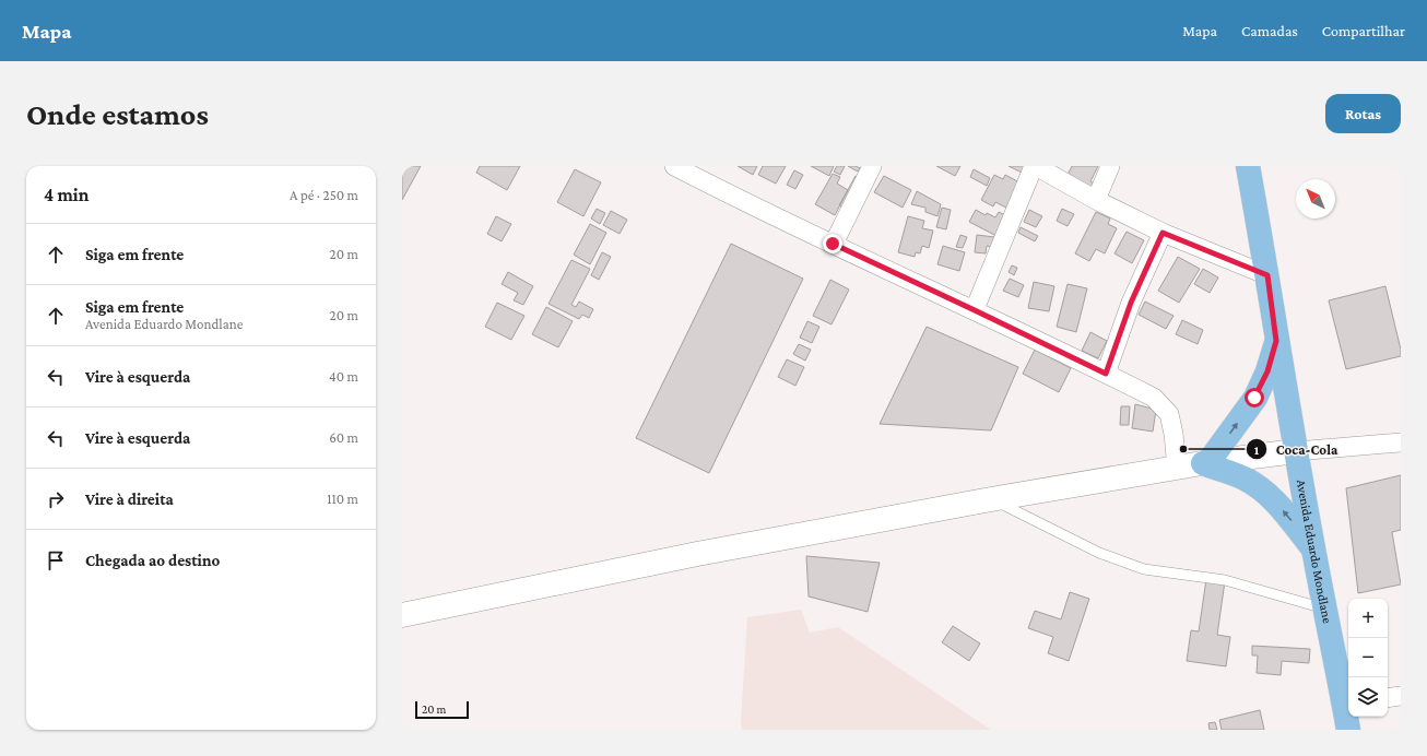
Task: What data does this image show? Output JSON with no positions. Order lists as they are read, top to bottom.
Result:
{
  "streets": {
    "main road": ["Avenida Eduardo Mondlane"]
  },
  "places": ["Coca-Cola"],
  "scale_bar": "20 m",
  "north": "top left",
  "page": {
    "header": "Mapa",
    "nav": ["Mapa", "Camadas", "Compartilhar"],
    "buttons": "Rotas",
    "title": "Onde estamos",
    "heading": ["4 min", "A pé · 250 m"],
    "list": [
      ["Siga em frente", "20 m"],
      ["Siga em frente", "Avenida Eduardo Mondlane", "20 m"],
      ["Vire à esquerda", "40 m"],
      ["Vire à esquerda", "60 m"],
      ["Vire à direita", "110 m"],
      "Chegada ao destino"
    ],
    "map_buttons": ["+", "−"],
    "scale": "20 m"
  }
}
